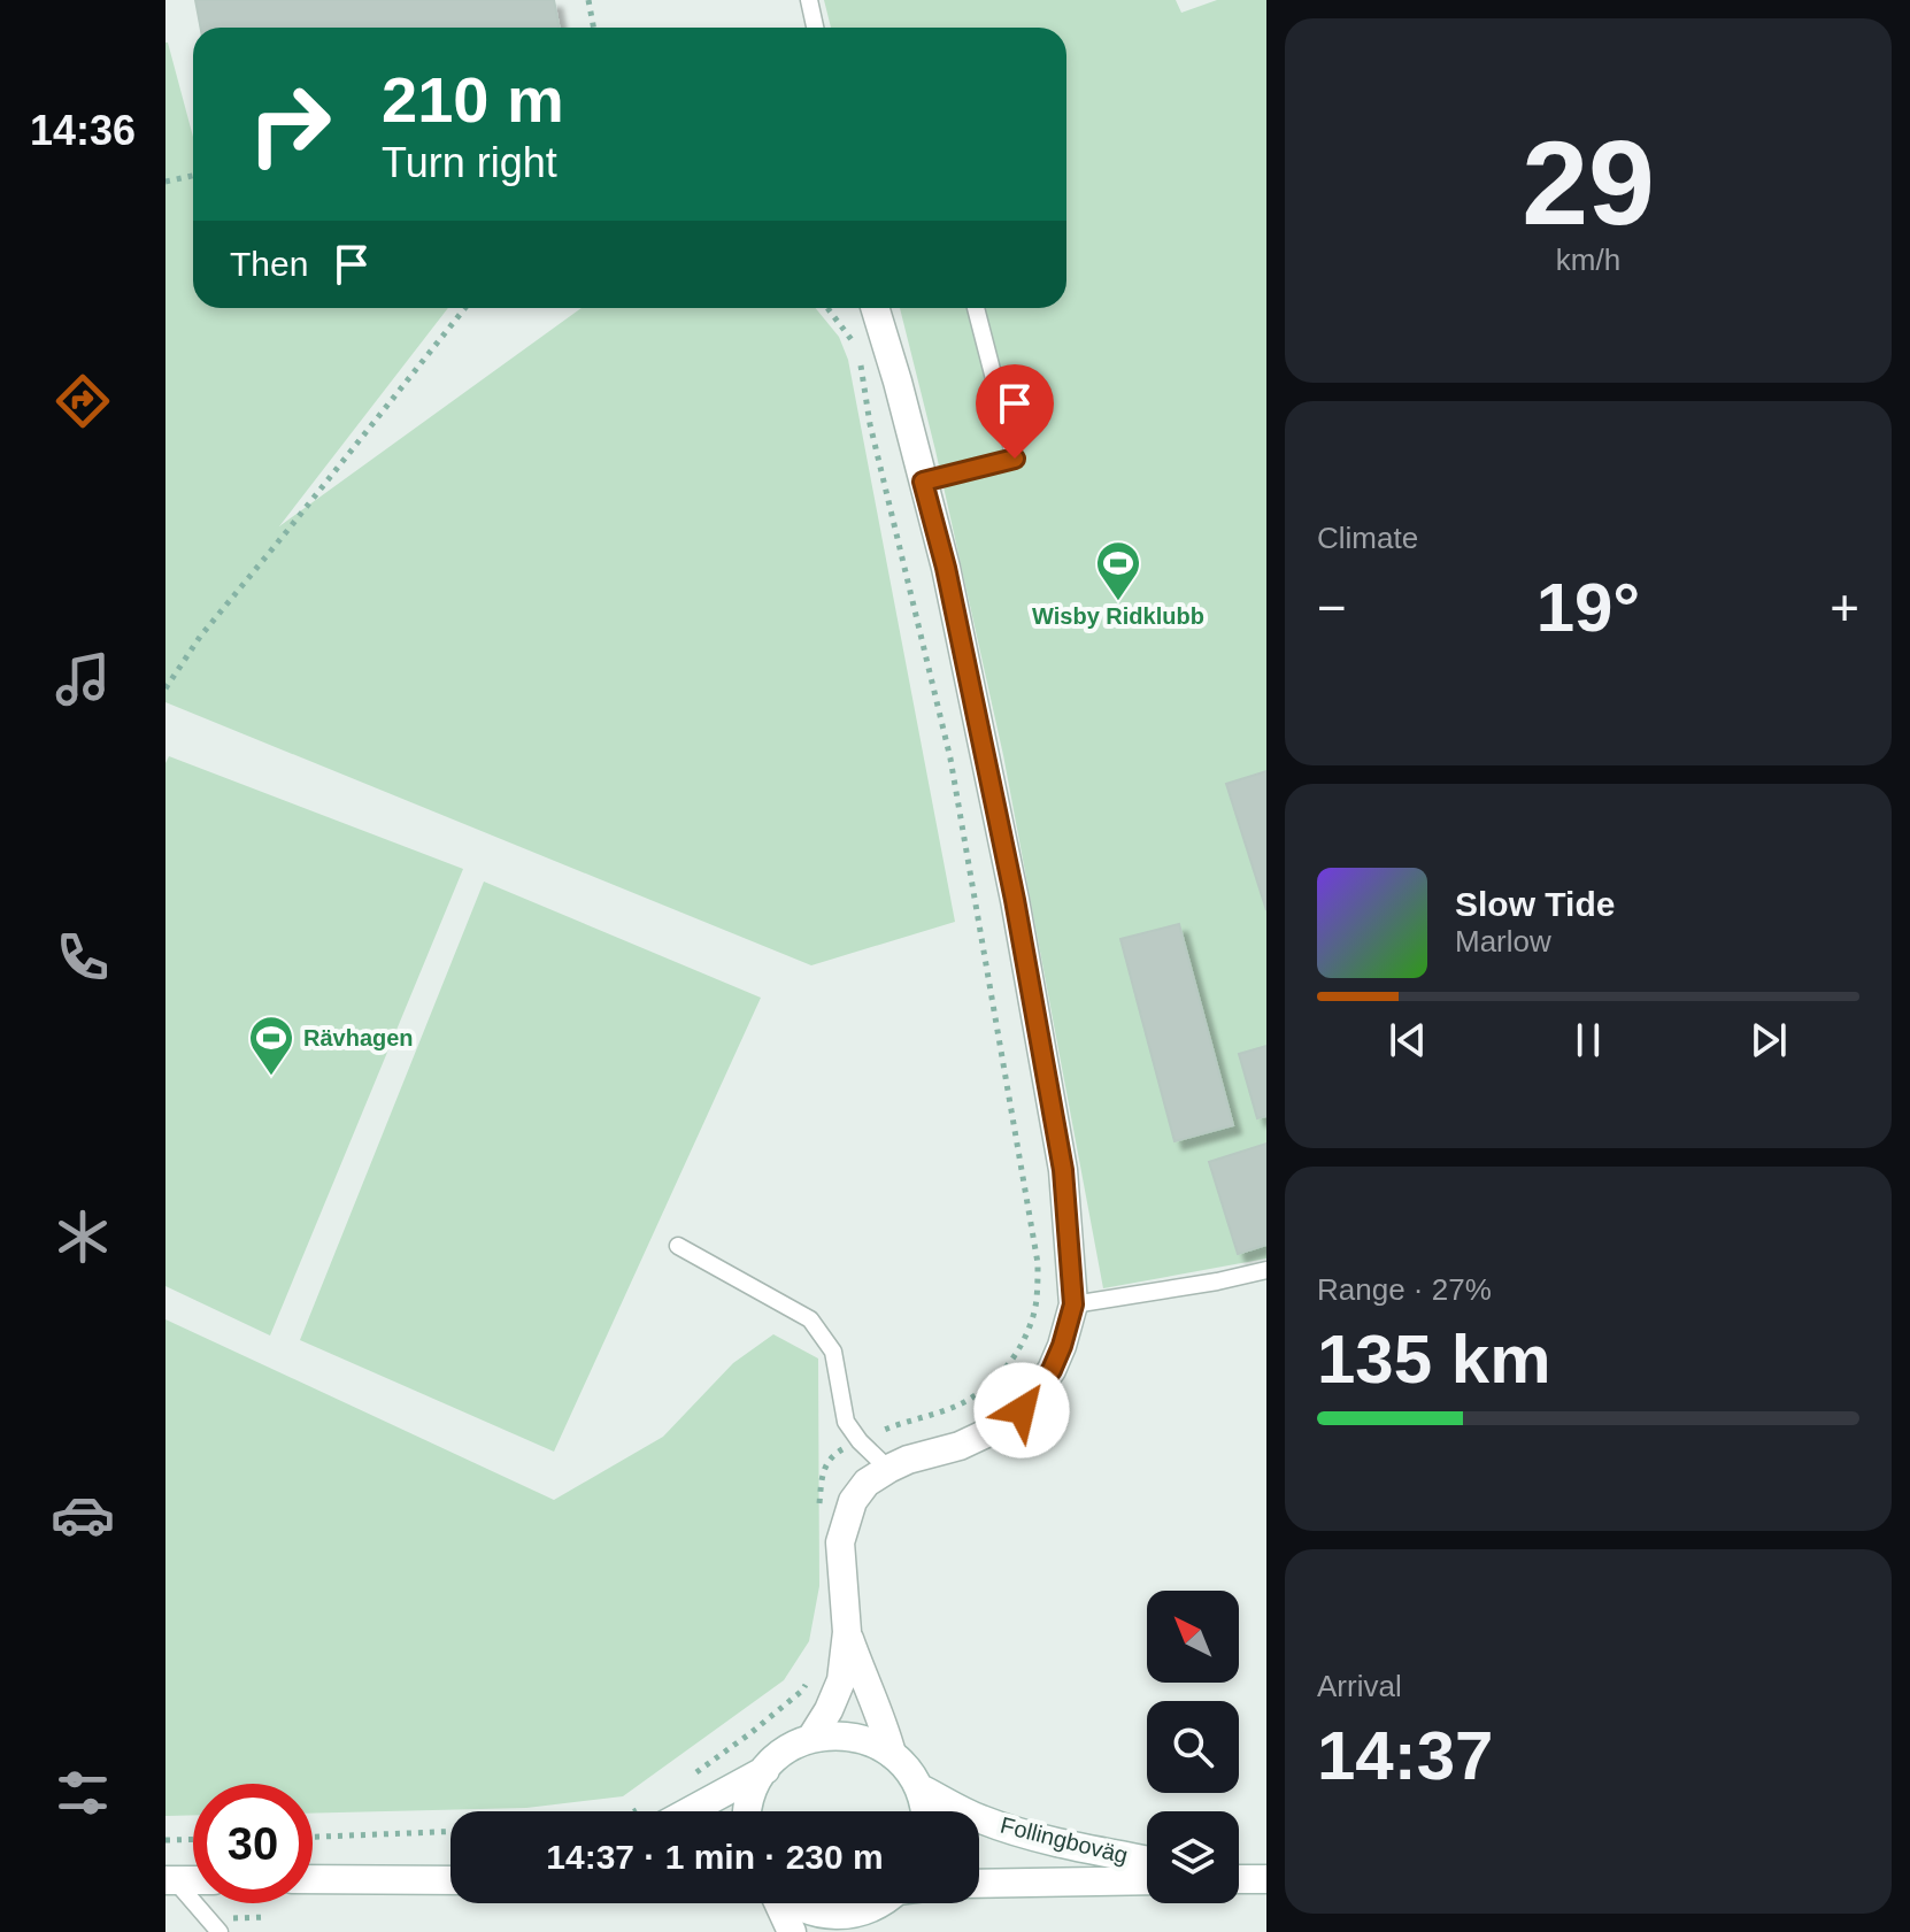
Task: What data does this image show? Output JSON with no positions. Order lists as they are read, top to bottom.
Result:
{
  "streets": {
    "street": ["Follingboväg"]
  },
  "places": {
    "sports": ["Wisby Ridklubb", "Rävhagen"]
  },
  "north": "top left",
  "page": {
    "tabs": "14:36",
    "tile": [
      ["29", "km/h"],
      "Climate",
      ["Range · 27%", "135 km"],
      ["Arrival", "14:37"]
    ],
    "turn": ["210 m", "Turn right"],
    "then": "Then",
    "heat": ["−", "19°", "+"],
    "song": ["Slow Tide", "Marlow"],
    "limit": "30",
    "trip": "14:37 · 1 min · 230 m"
  }
}
